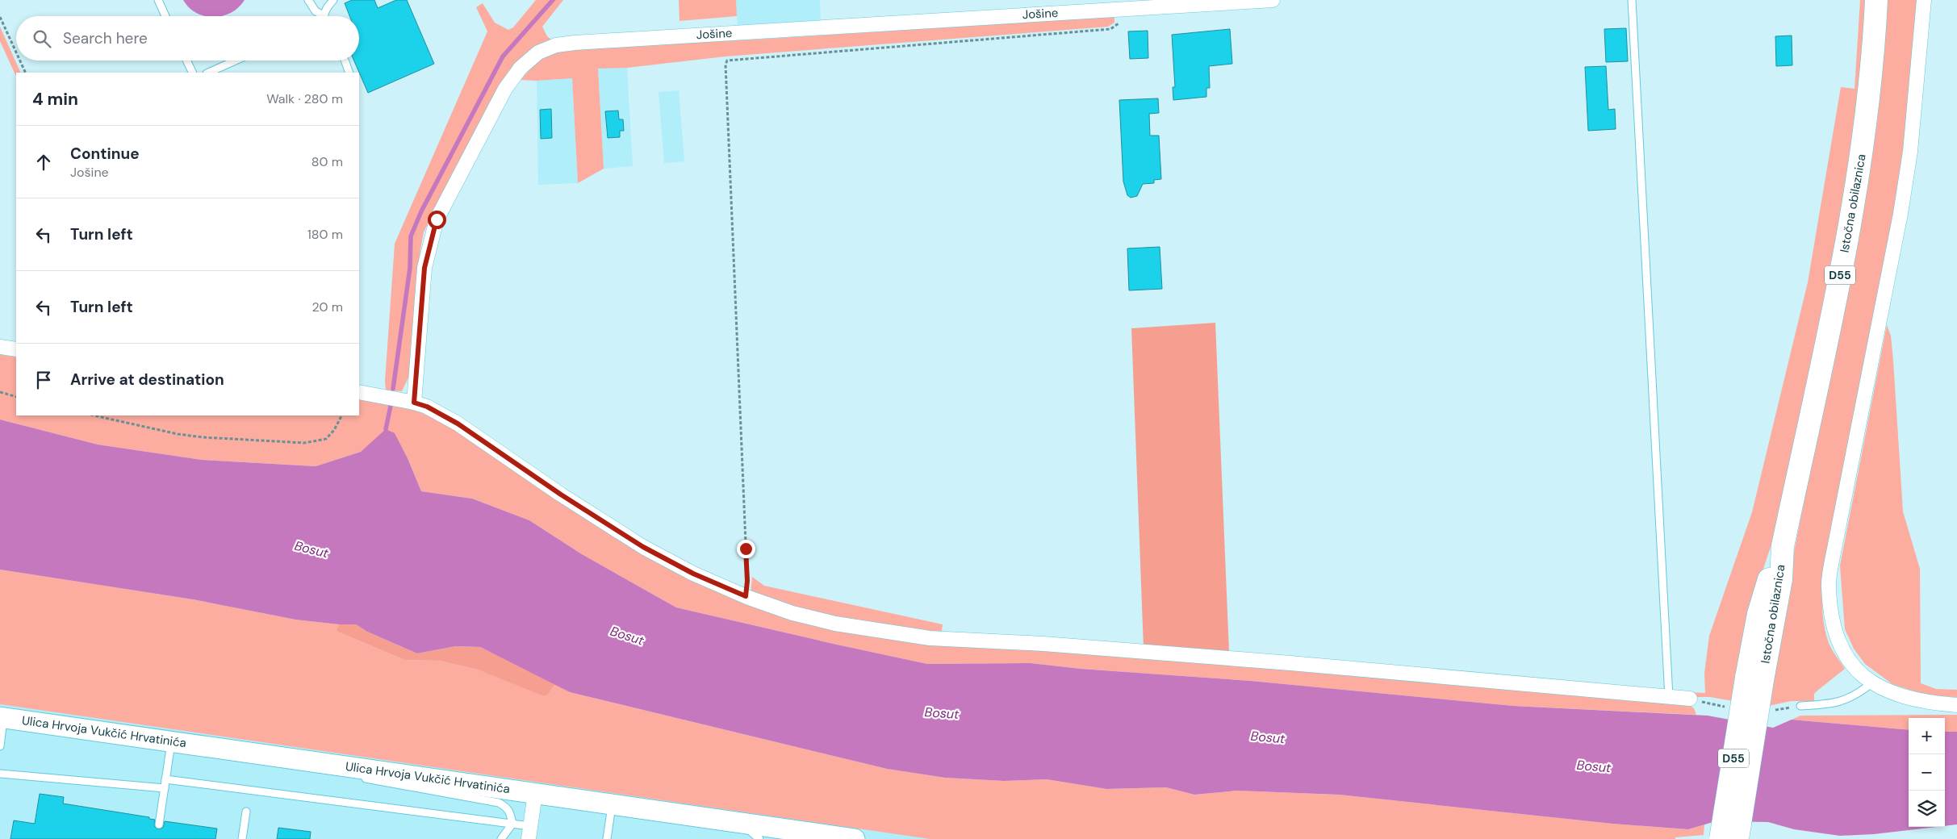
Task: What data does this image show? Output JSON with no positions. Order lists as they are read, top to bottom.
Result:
{
  "streets": {
    "main road": ["Istočna obilaznica", "D55", "Ulica Hrvoja Vukčić Hrvatinića"],
    "street": ["Jošine"]
  },
  "crossings": [
    ["Istočna obilaznica", "D55"]
  ],
  "water": ["Bosut"],
  "page": {
    "search": "Search here",
    "heading": ["4 min", "Walk · 280 m"],
    "list": [
      ["Continue", "Jošine", "80 m"],
      ["Turn left", "180 m"],
      ["Turn left", "20 m"],
      "Arrive at destination"
    ],
    "map_buttons": ["+", "−"]
  }
}
